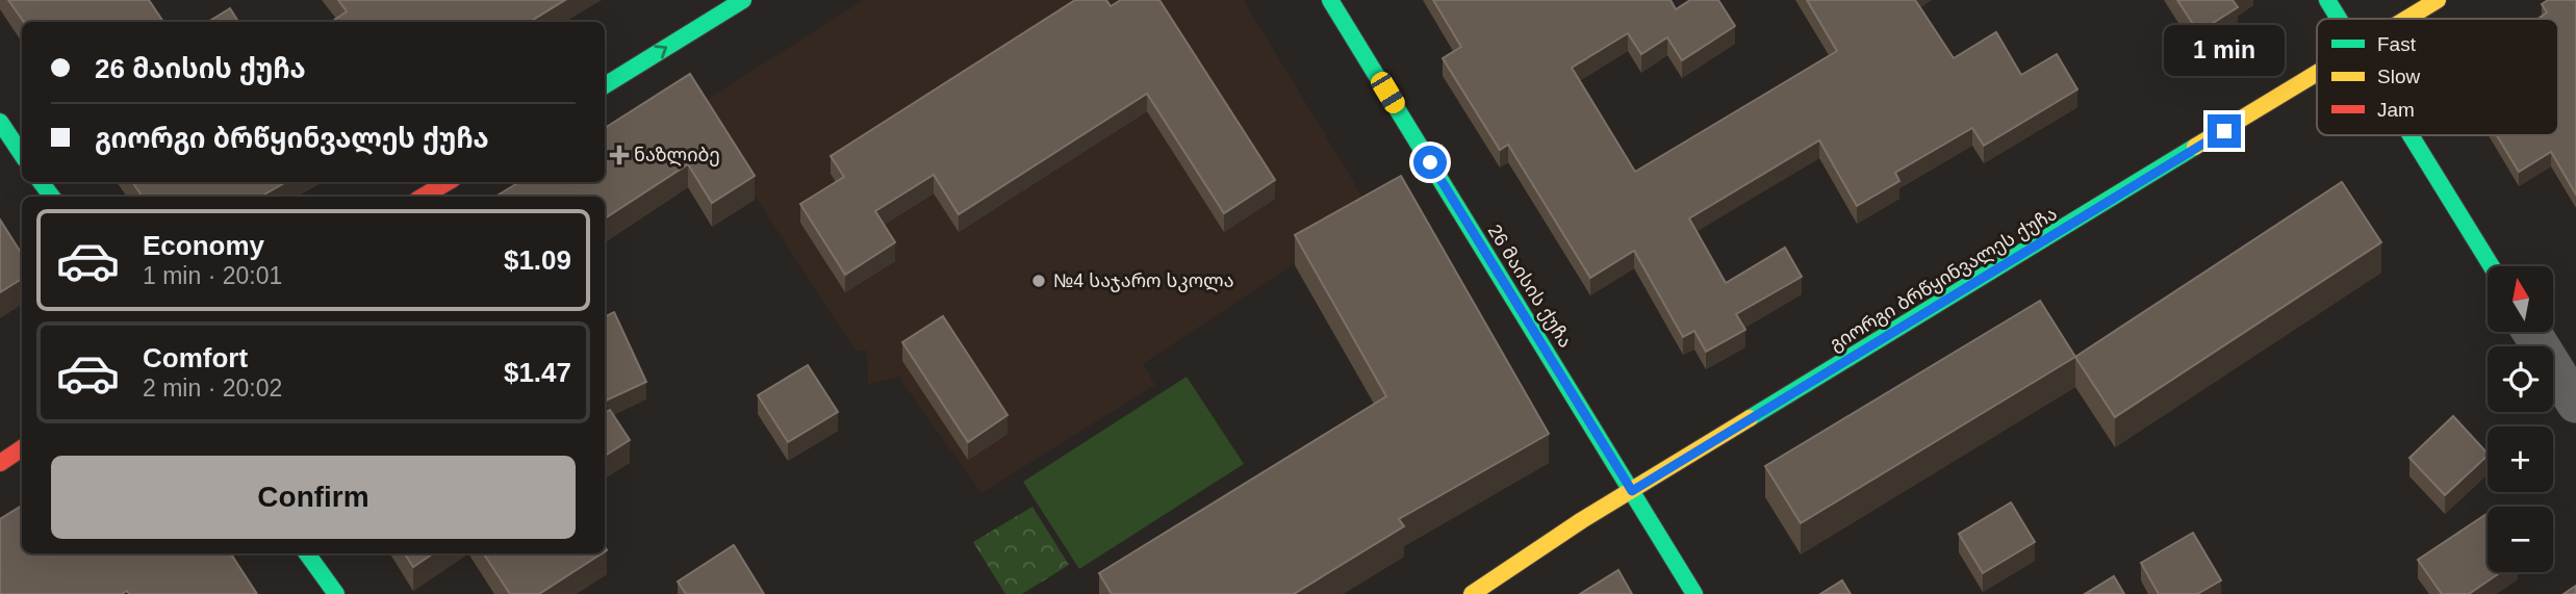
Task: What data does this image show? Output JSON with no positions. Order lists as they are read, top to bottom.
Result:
{
  "streets": {
    "street": ["გიორგი ბრწყინვალეს ქუჩა", "26 მაისის ქუჩა"]
  },
  "crossings": [
    ["გიორგი ბრწყინვალეს ქუჩა", "26 მაისის ქუჩა"]
  ],
  "places": {
    "health": ["ნაზლიბე"],
    "other": ["№4 საჯარო სკოლა"]
  },
  "legend": ["Fast", "Slow", "Jam"],
  "north": "top",
  "page": {
    "banner": ["26 მაისის ქუჩა", "გიორგი ბრწყინვალეს ქუჩა"],
    "bubble": "1 min",
    "list": [
      {
        "name": "Economy",
        "note": "1 min · 20:01",
        "value": "$1.09"
      },
      {
        "name": "Comfort",
        "note": "2 min · 20:02",
        "value": "$1.47"
      }
    ],
    "map_buttons": ["+", "−"],
    "buttons": "Confirm"
  }
}
